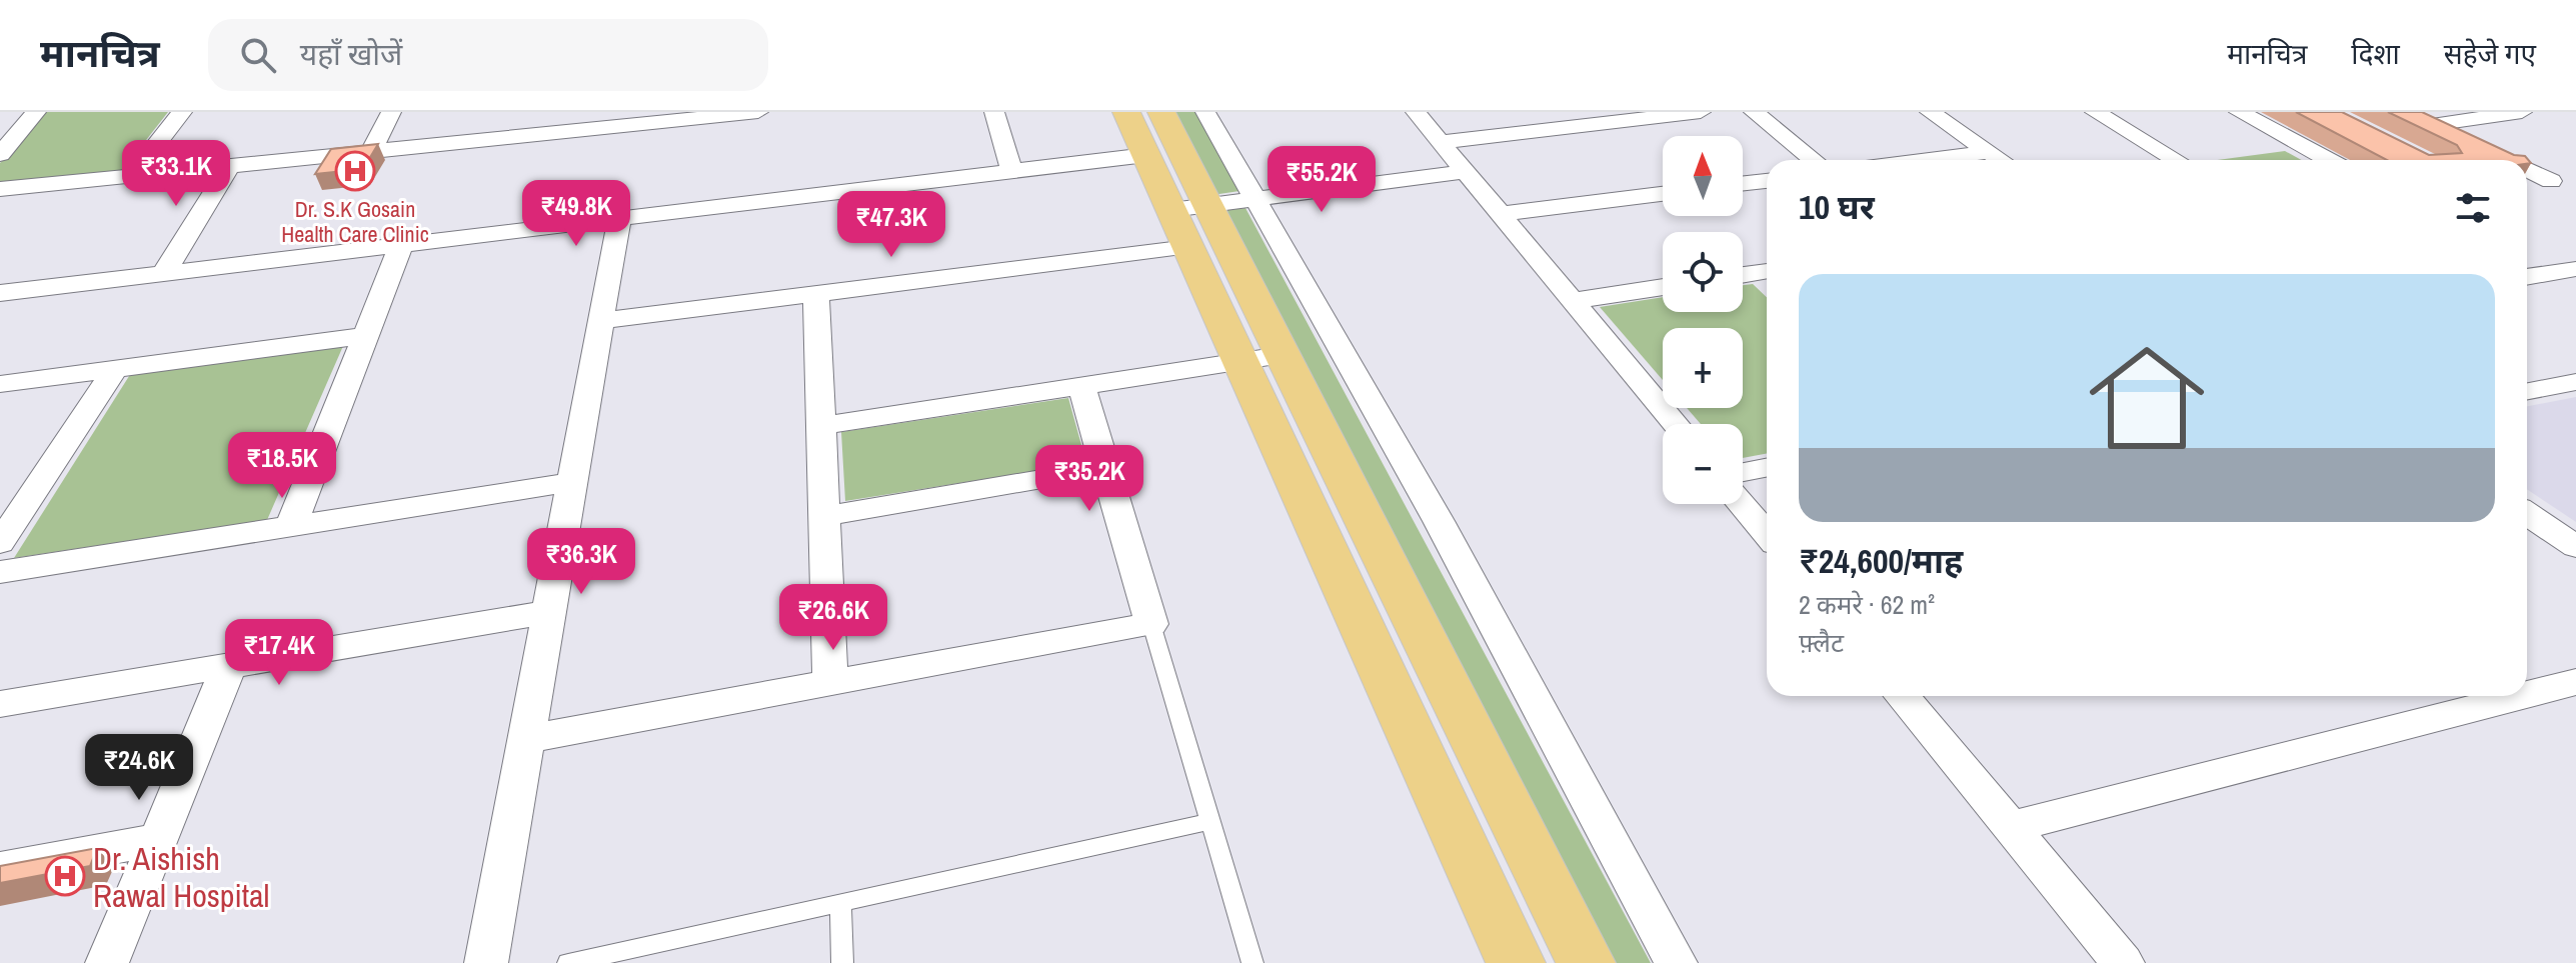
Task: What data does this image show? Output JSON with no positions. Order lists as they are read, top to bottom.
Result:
{
  "places": {
    "hospital": ["Dr. S.K Gosain Health Care Clinic", "Dr. Aishish Rawal Hospital"]
  },
  "north": "top",
  "page": {
    "header": "मानचित्र",
    "search": "यहाँ खोजें",
    "nav": ["मानचित्र", "दिशा", "सहेजे गए"],
    "map_buttons": ["+", "−"],
    "price": [
      "₹33.1K",
      "₹55.2K",
      "₹49.8K",
      "₹47.3K",
      "₹18.5K",
      "₹35.2K",
      "₹36.3K",
      "₹26.6K",
      "₹17.4K",
      "₹24.6K"
    ],
    "heading": "10 घर",
    "list": [
      {
        "name": "₹24,600/माह",
        "note": "2 कमरे · 62 m² · फ़्लैट"
      }
    ]
  }
}
